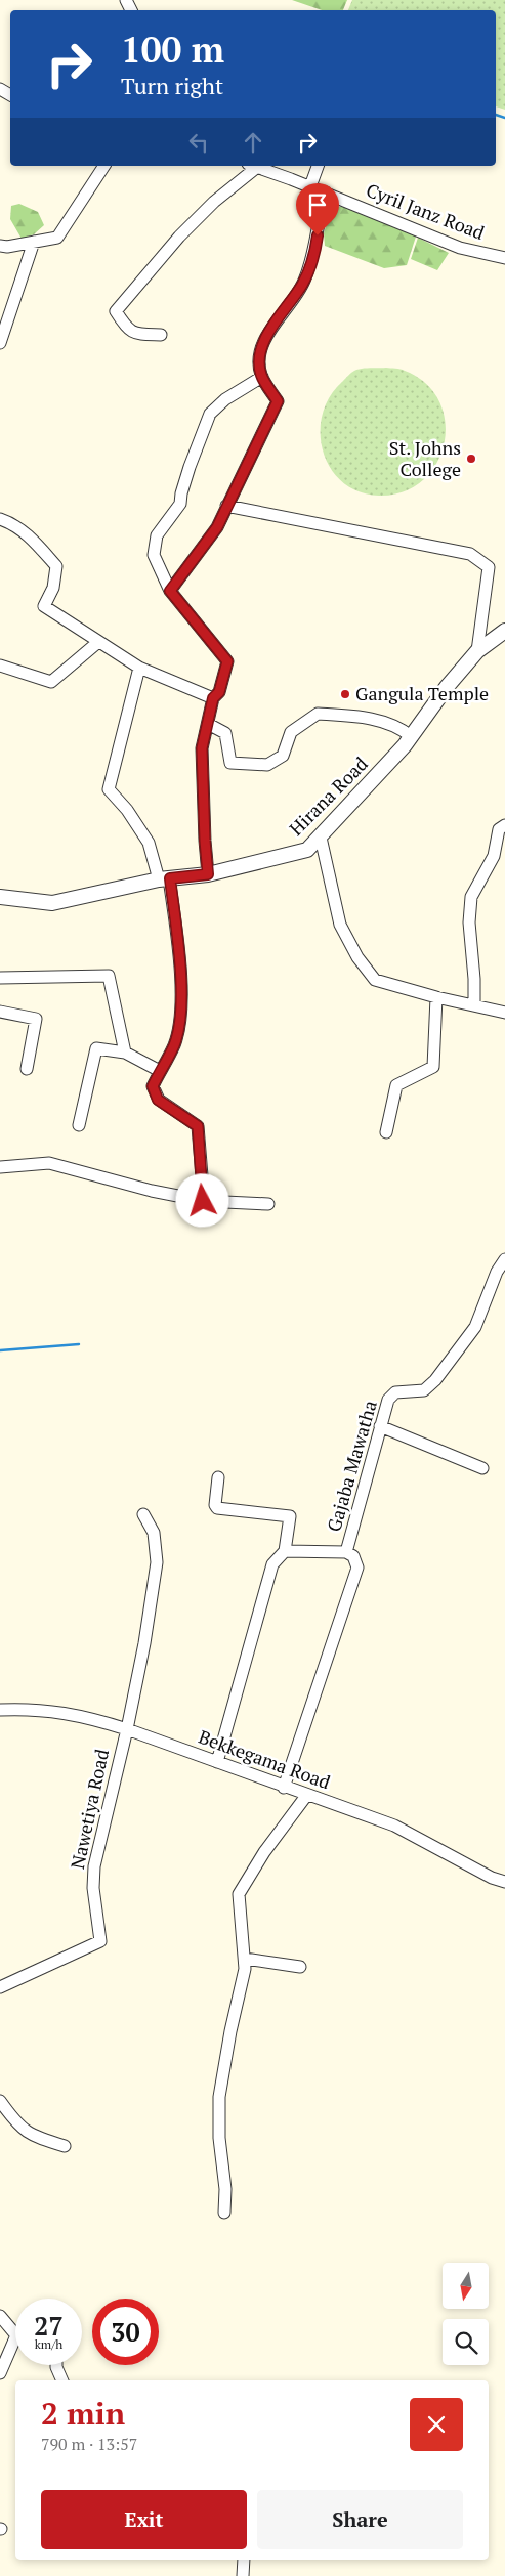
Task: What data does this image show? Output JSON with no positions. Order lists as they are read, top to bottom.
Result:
{
  "streets": {
    "street": [
      "Cyril Janz Road",
      "Hirana Road",
      "Gajaba Mawatha",
      "Bekkegama Road",
      "Nawetiya Road"
    ]
  },
  "crossings": [
    ["Gajaba Mawatha", "Bekkegama Road"],
    ["Bekkegama Road", "Nawetiya Road"]
  ],
  "places": ["St. Johns College", "Gangula Temple"],
  "north": "bottom",
  "page": {
    "turn": ["100 m", "Turn right"],
    "speed": "27 km/h",
    "limit": "30",
    "heading": ["2 min", "790 m · 13:57"],
    "buttons": ["Exit", "Share"]
  }
}
